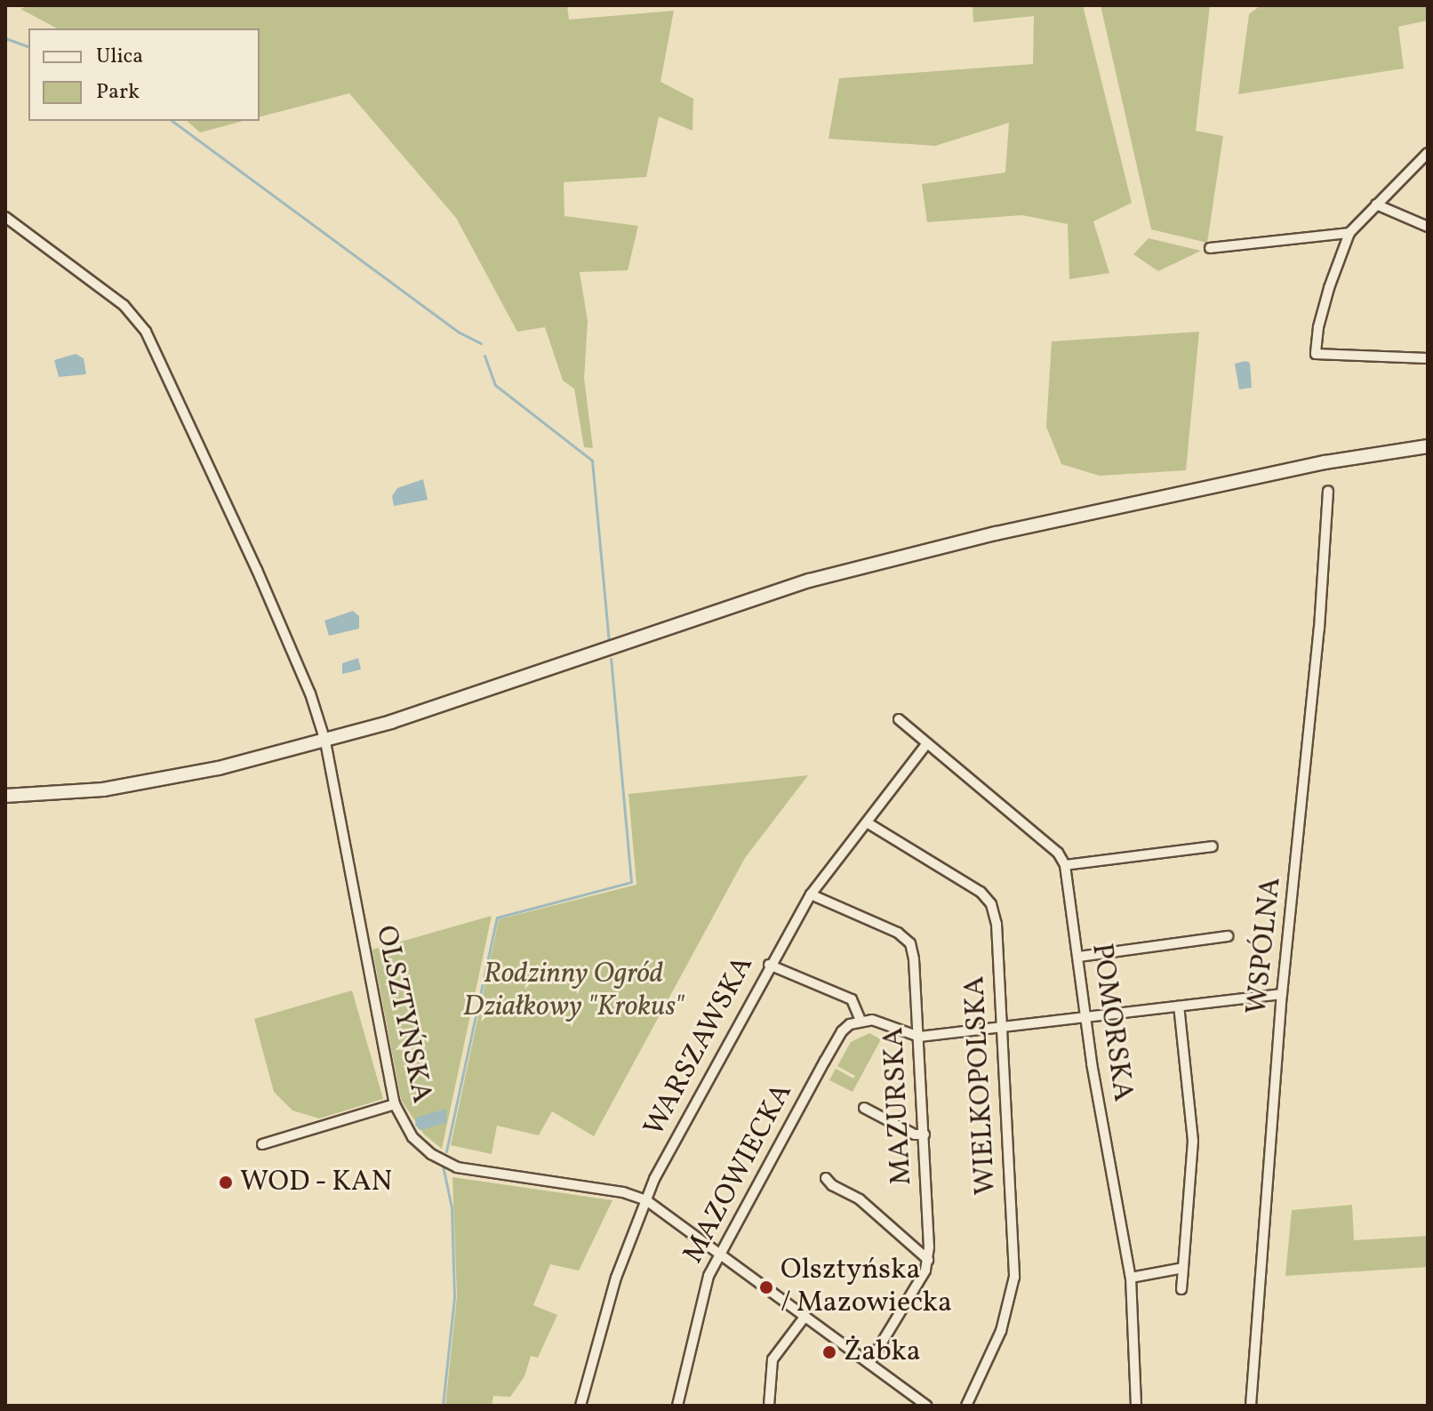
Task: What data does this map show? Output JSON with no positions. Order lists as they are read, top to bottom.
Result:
{
  "streets": {
    "street": [
      "WSPÓLNA",
      "OLSZTYŃSKA",
      "POMORSKA",
      "WARSZAWSKA",
      "WIELKOPOLSKA",
      "MAZURSKA",
      "MAZOWIECKA"
    ]
  },
  "crossings": [
    ["OLSZTYŃSKA", "WARSZAWSKA"],
    ["OLSZTYŃSKA", "MAZURSKA"],
    ["OLSZTYŃSKA", "MAZOWIECKA"],
    ["WARSZAWSKA", "WIELKOPOLSKA"],
    ["WARSZAWSKA", "MAZURSKA"]
  ],
  "parks": ["Rodzinny Ogród Działkowy \"Krokus\""],
  "places": ["WOD - KAN", "Olsztyńska / Mazowiecka", "Żabka"],
  "legend": ["Ulica", "Park"]
}
